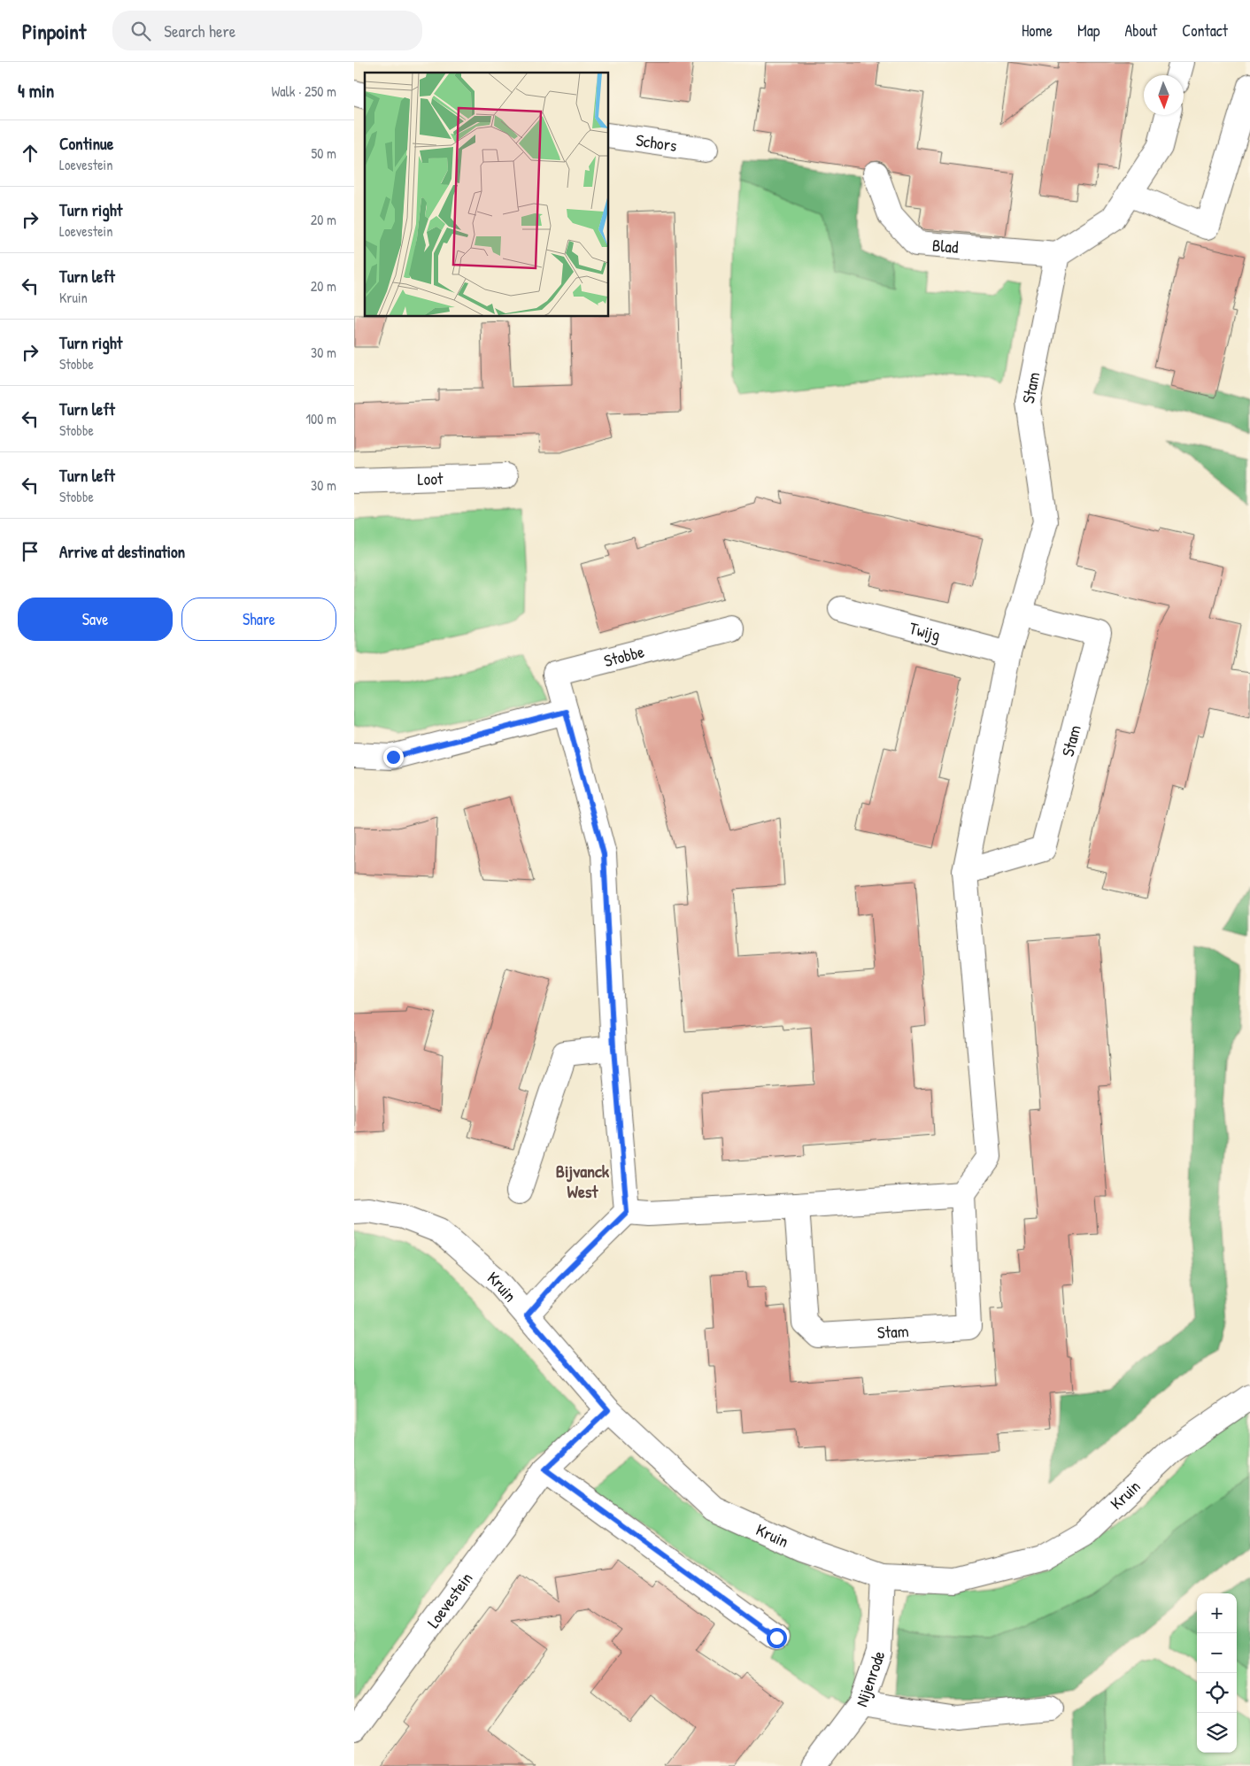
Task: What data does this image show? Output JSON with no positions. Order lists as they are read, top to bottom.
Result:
{
  "streets": {
    "street": [
      "Schors",
      "Blad",
      "Stam",
      "Loot",
      "Twijg",
      "Stobbe",
      "Kruin",
      "Loevestein",
      "Nijenrode"
    ]
  },
  "crossings": [
    ["Blad", "Stam"],
    ["Stam", "Twijg"],
    ["Kruin", "Loevestein"],
    ["Kruin", "Nijenrode"]
  ],
  "districts": ["Bijvanck West"],
  "north": "bottom",
  "page": {
    "header": "Pinpoint",
    "search": "Search here",
    "nav": [
      "Home",
      "Map",
      "About",
      "Contact"
    ],
    "heading": ["4 min", "Walk · 250 m"],
    "list": [
      ["Continue", "Loevestein", "50 m"],
      ["Turn right", "Loevestein", "20 m"],
      ["Turn left", "Kruin", "20 m"],
      ["Turn right", "Stobbe", "30 m"],
      ["Turn left", "Stobbe", "100 m"],
      ["Turn left", "Stobbe", "30 m"],
      "Arrive at destination"
    ],
    "buttons": ["Save", "Share"],
    "map_buttons": ["+", "−"]
  }
}
